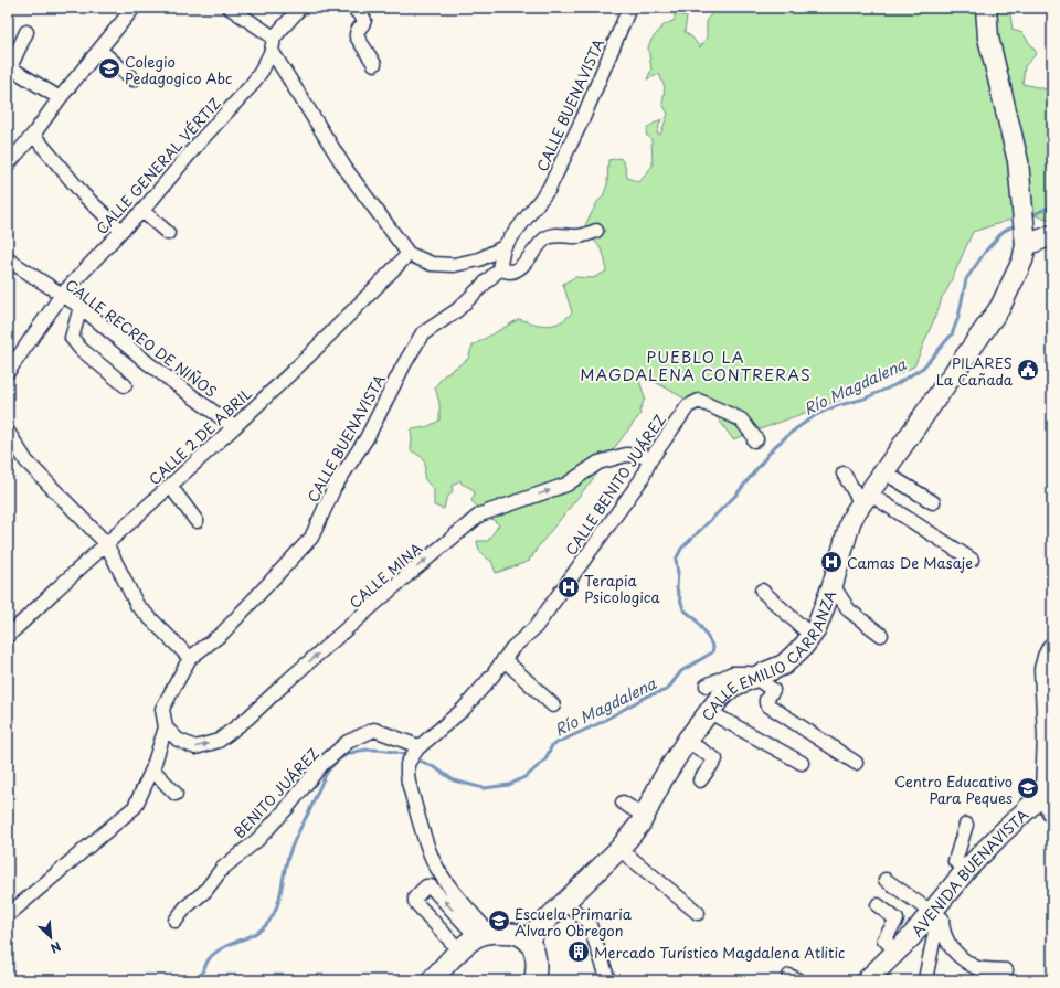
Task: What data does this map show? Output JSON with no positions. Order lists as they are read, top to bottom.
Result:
{
  "streets": {
    "street": [
      "CALLE BUENAVISTA",
      "CALLE GENERAL VÉRTIZ",
      "CALLE RECREO DE NIÑOS",
      "CALLE 2 DE ABRIL",
      "CALLE BENITO JUÁREZ",
      "CALLE MINA",
      "CALLE EMILIO CARRANZA",
      "BENITO JUÁREZ",
      "AVENIDA BUENAVISTA"
    ]
  },
  "crossings": [
    ["CALLE BUENAVISTA", "CALLE MINA"],
    ["CALLE GENERAL VÉRTIZ", "CALLE RECREO DE NIÑOS"],
    ["CALLE RECREO DE NIÑOS", "CALLE 2 DE ABRIL"],
    ["CALLE BENITO JUÁREZ", "CALLE MINA"],
    ["CALLE BENITO JUÁREZ", "BENITO JUÁREZ"]
  ],
  "one_way": ["CALLE MINA"],
  "districts": ["PUEBLO LA MAGDALENA CONTRERAS"],
  "water": ["Río Magdalena"],
  "places": {
    "school or university": ["Colegio Pedagogico Abc", "Centro Educativo Para Peques", "Escuela Primaria Alvaro Obregon"],
    "public building": ["PILARES La Cañada"],
    "hospital": ["Camas De Masaje", "Terapia Psicologica"],
    "building": ["Mercado Turístico Magdalena Atlitic"]
  },
  "north": "bottom right"
}
